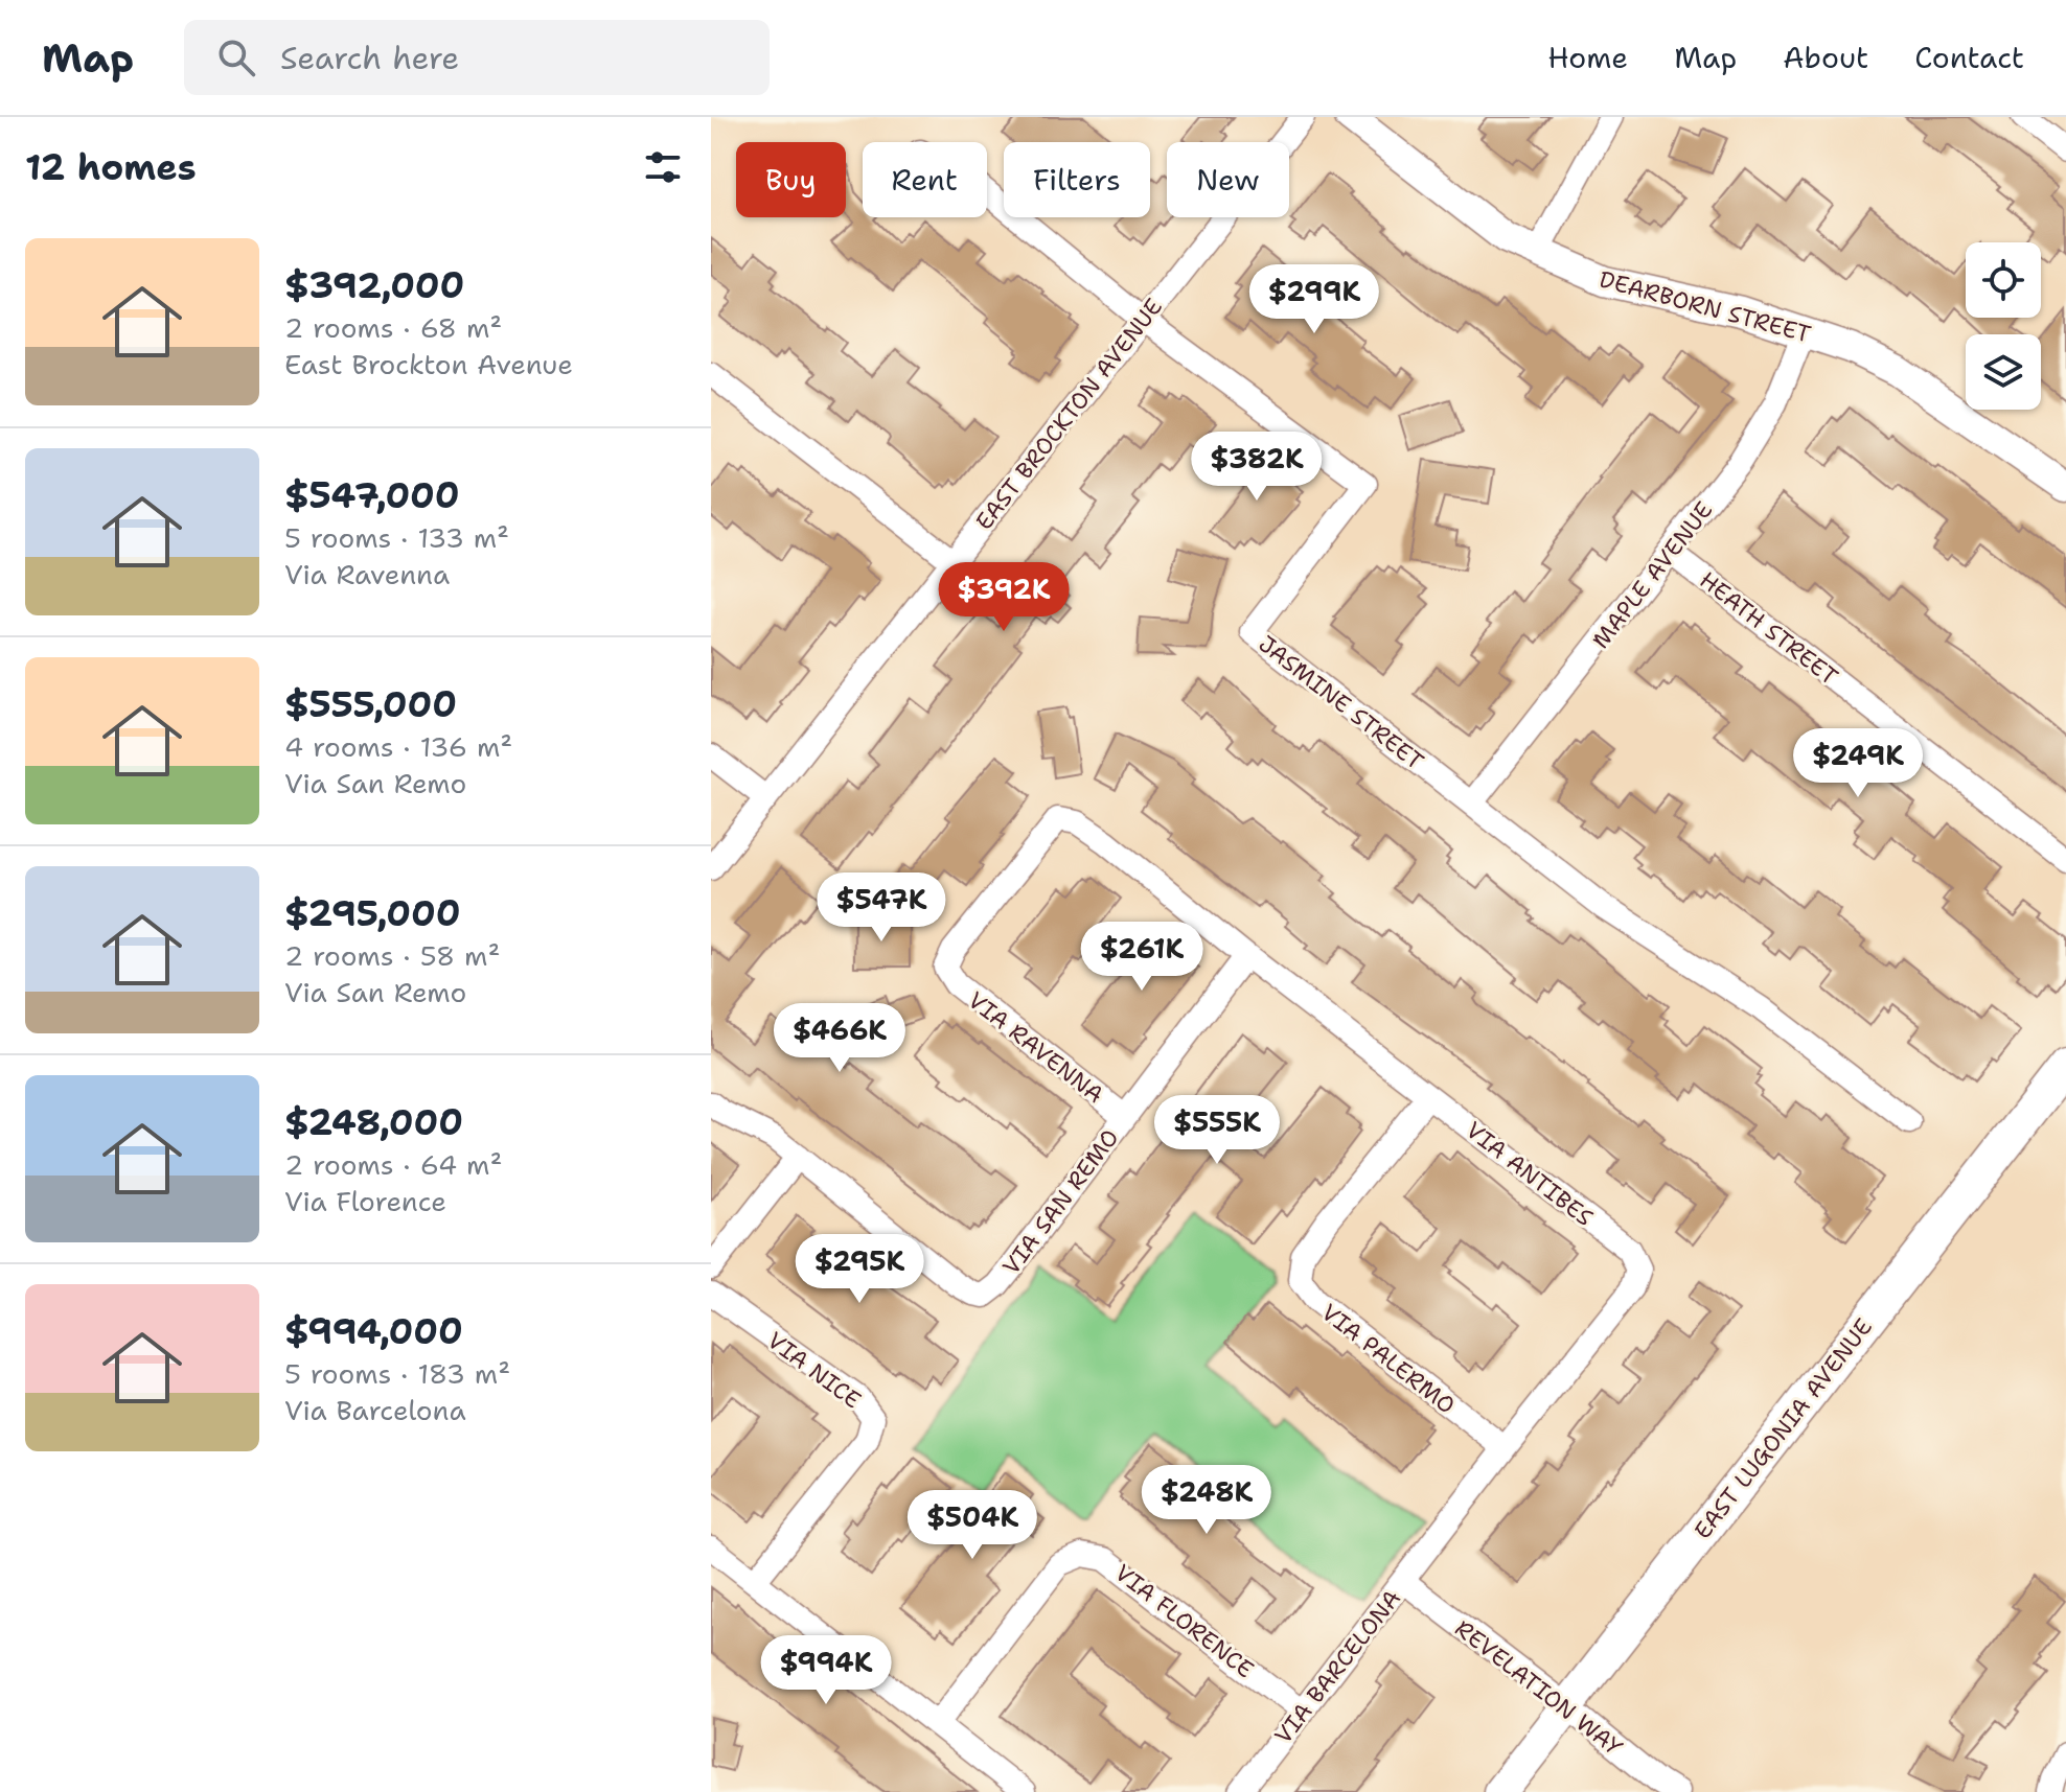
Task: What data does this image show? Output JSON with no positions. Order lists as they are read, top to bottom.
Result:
{
  "streets": {
    "main road": ["EAST LUGONIA AVENUE"],
    "street": [
      "DEARBORN STREET",
      "EAST BROCKTON AVENUE",
      "MAPLE AVENUE",
      "HEATH STREET",
      "JASMINE STREET",
      "VIA RAVENNA",
      "VIA ANTIBES",
      "VIA SAN REMO",
      "VIA PALERMO",
      "VIA NICE",
      "VIA FLORENCE",
      "VIA BARCELONA",
      "REVELATION WAY"
    ]
  },
  "crossings": [
    ["DEARBORN STREET", "MAPLE AVENUE"],
    ["EAST BROCKTON AVENUE", "JASMINE STREET"],
    ["MAPLE AVENUE", "HEATH STREET"],
    ["MAPLE AVENUE", "JASMINE STREET"],
    ["VIA RAVENNA", "VIA ANTIBES"],
    ["VIA RAVENNA", "VIA SAN REMO"],
    ["VIA ANTIBES", "VIA SAN REMO"],
    ["VIA ANTIBES", "VIA PALERMO"],
    ["VIA ANTIBES", "VIA BARCELONA"],
    ["VIA ANTIBES", "REVELATION WAY"],
    ["EAST LUGONIA AVENUE", "REVELATION WAY"],
    ["VIA FLORENCE", "VIA BARCELONA"],
    ["VIA BARCELONA", "REVELATION WAY"]
  ],
  "page": {
    "header": "Map",
    "search": "Search here",
    "nav": [
      "Home",
      "Map",
      "About",
      "Contact"
    ],
    "heading": "12 homes",
    "chip": [
      "Buy",
      "Rent",
      "Filters",
      "New"
    ],
    "list": [
      {
        "name": "$392,000",
        "note": "2 rooms · 68 m² · East Brockton Avenue"
      },
      {
        "name": "$547,000",
        "note": "5 rooms · 133 m² · Via Ravenna"
      },
      {
        "name": "$555,000",
        "note": "4 rooms · 136 m² · Via San Remo"
      },
      {
        "name": "$295,000",
        "note": "2 rooms · 58 m² · Via San Remo"
      },
      {
        "name": "$248,000",
        "note": "2 rooms · 64 m² · Via Florence"
      },
      {
        "name": "$994,000",
        "note": "5 rooms · 183 m² · Via Barcelona"
      }
    ],
    "price": [
      "$299K",
      "$382K",
      "$392K",
      "$249K",
      "$547K",
      "$261K",
      "$466K",
      "$555K",
      "$295K",
      "$248K",
      "$504K",
      "$994K"
    ]
  }
}
